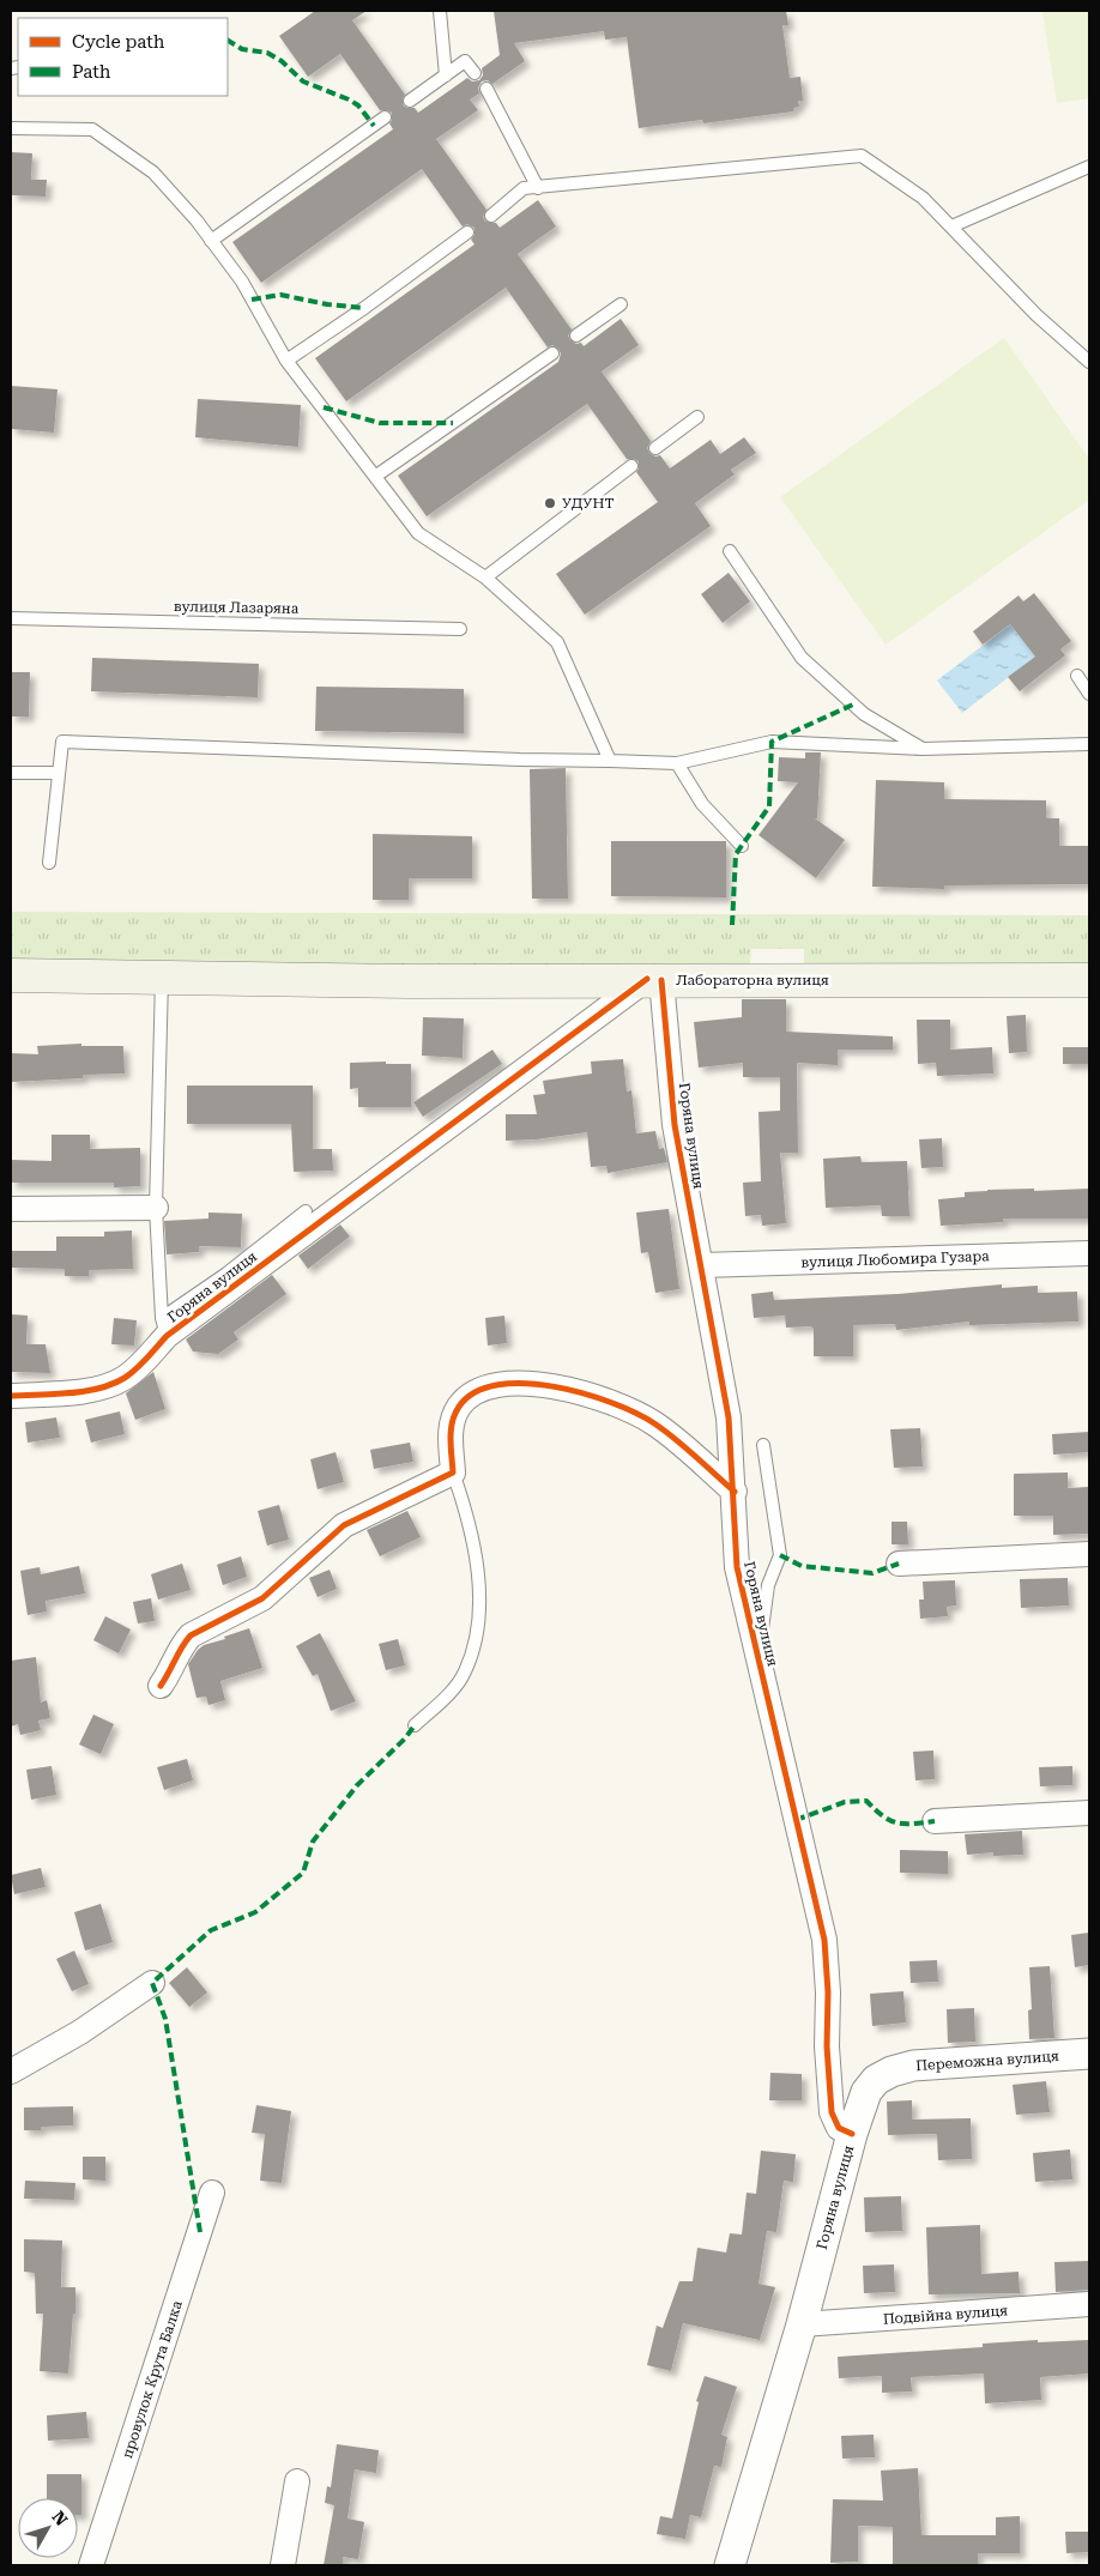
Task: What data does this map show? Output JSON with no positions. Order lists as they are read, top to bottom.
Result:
{
  "streets": {
    "main road": ["Лабораторна вулиця"],
    "street": [
      "Горяна вулиця",
      "вулиця Любомира Гузара",
      "Переможна вулиця",
      "Подвійна вулиця",
      "провулок Крута Балка"
    ],
    "lane": ["вулиця Лазаряна"]
  },
  "crossings": [
    ["Лабораторна вулиця", "Горяна вулиця"],
    ["Горяна вулиця", "вулиця Любомира Гузара"],
    ["Горяна вулиця", "Переможна вулиця"],
    ["Горяна вулиця", "Подвійна вулиця"]
  ],
  "places": ["УДУНТ"],
  "legend": ["Cycle path", "Path"],
  "north": "top right"
}
